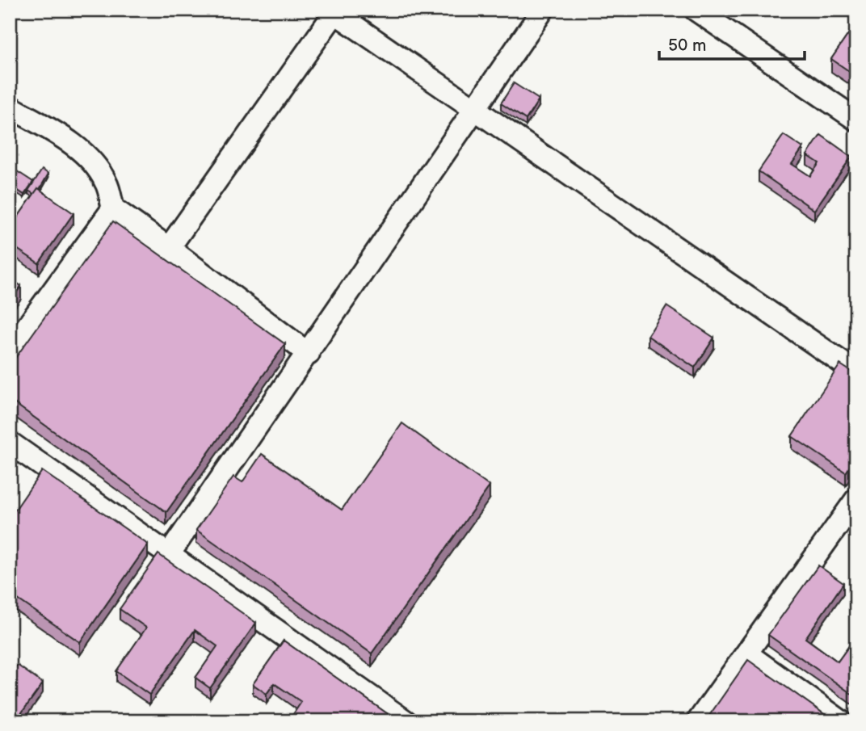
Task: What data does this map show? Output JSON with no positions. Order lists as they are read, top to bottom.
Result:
{
  "scale_bar": "50 m"
}
